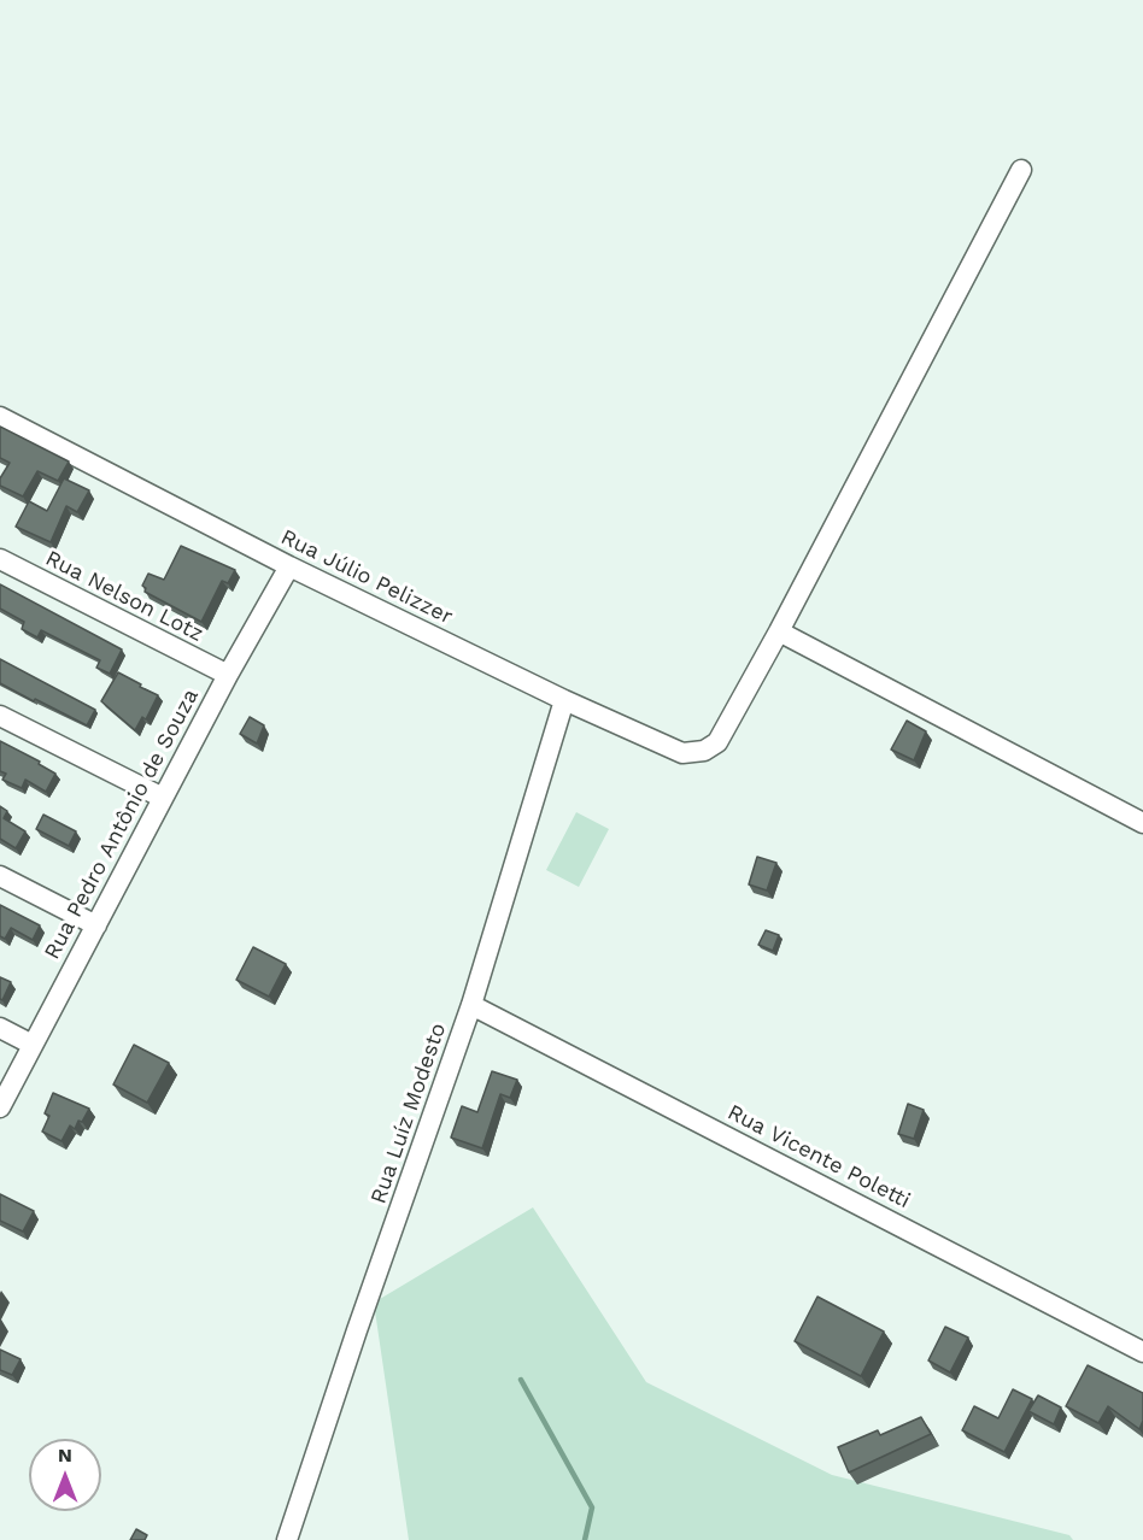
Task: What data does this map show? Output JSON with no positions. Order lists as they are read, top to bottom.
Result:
{
  "streets": {
    "street": [
      "Rua Júlio Pelizzer",
      "Rua Nelson Lotz",
      "Rua Pedro Antônio de Souza",
      "Rua Luíz Modesto",
      "Rua Vicente Poletti"
    ]
  },
  "crossings": [
    ["Rua Júlio Pelizzer", "Rua Pedro Antônio de Souza"],
    ["Rua Júlio Pelizzer", "Rua Luíz Modesto"],
    ["Rua Nelson Lotz", "Rua Pedro Antônio de Souza"],
    ["Rua Luíz Modesto", "Rua Vicente Poletti"]
  ],
  "north": "top"
}
